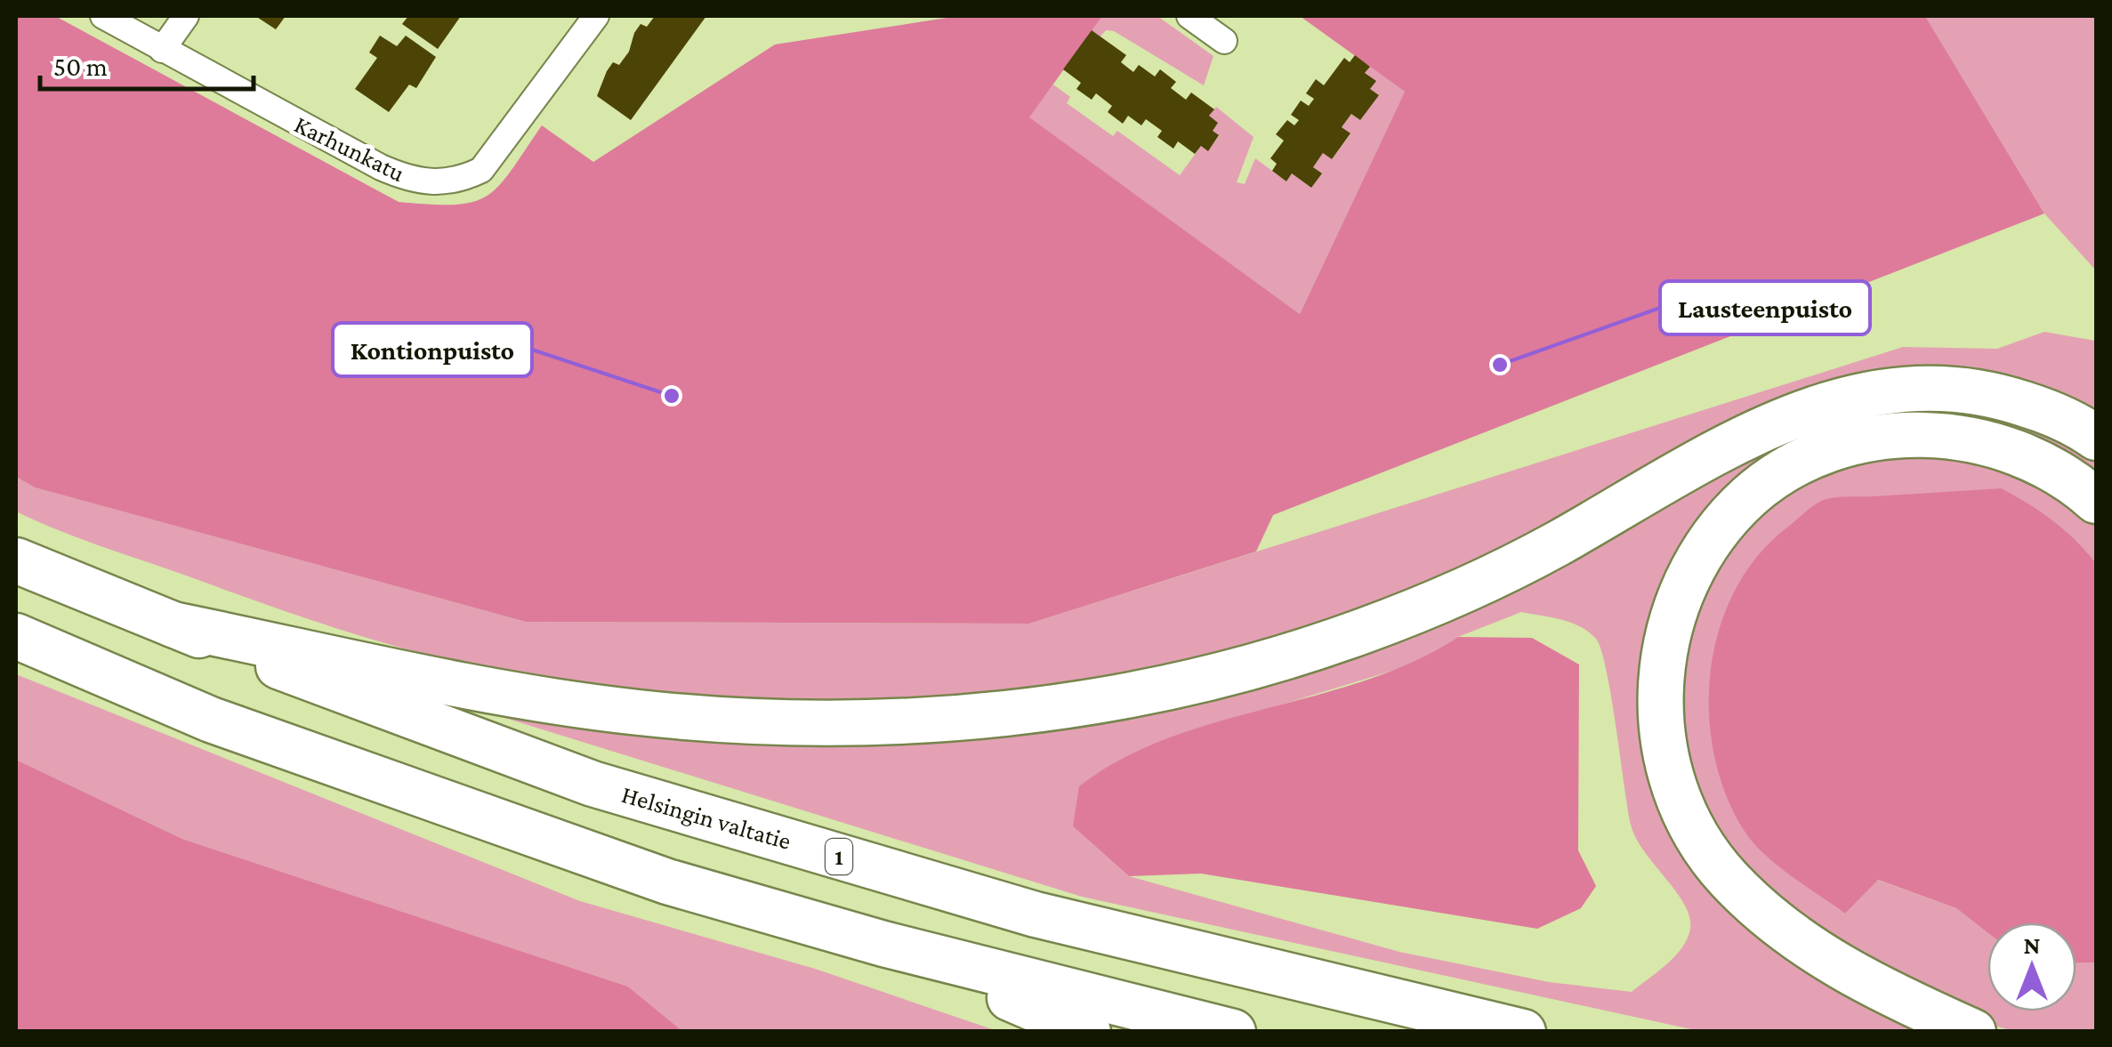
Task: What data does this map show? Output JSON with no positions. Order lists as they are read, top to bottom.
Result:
{
  "streets": {
    "highway": ["Helsingin valtatie", "1"],
    "street": ["Karhunkatu"]
  },
  "places": ["Lausteenpuisto", "Kontionpuisto"],
  "scale_bar": "50 m",
  "north": "top"
}
